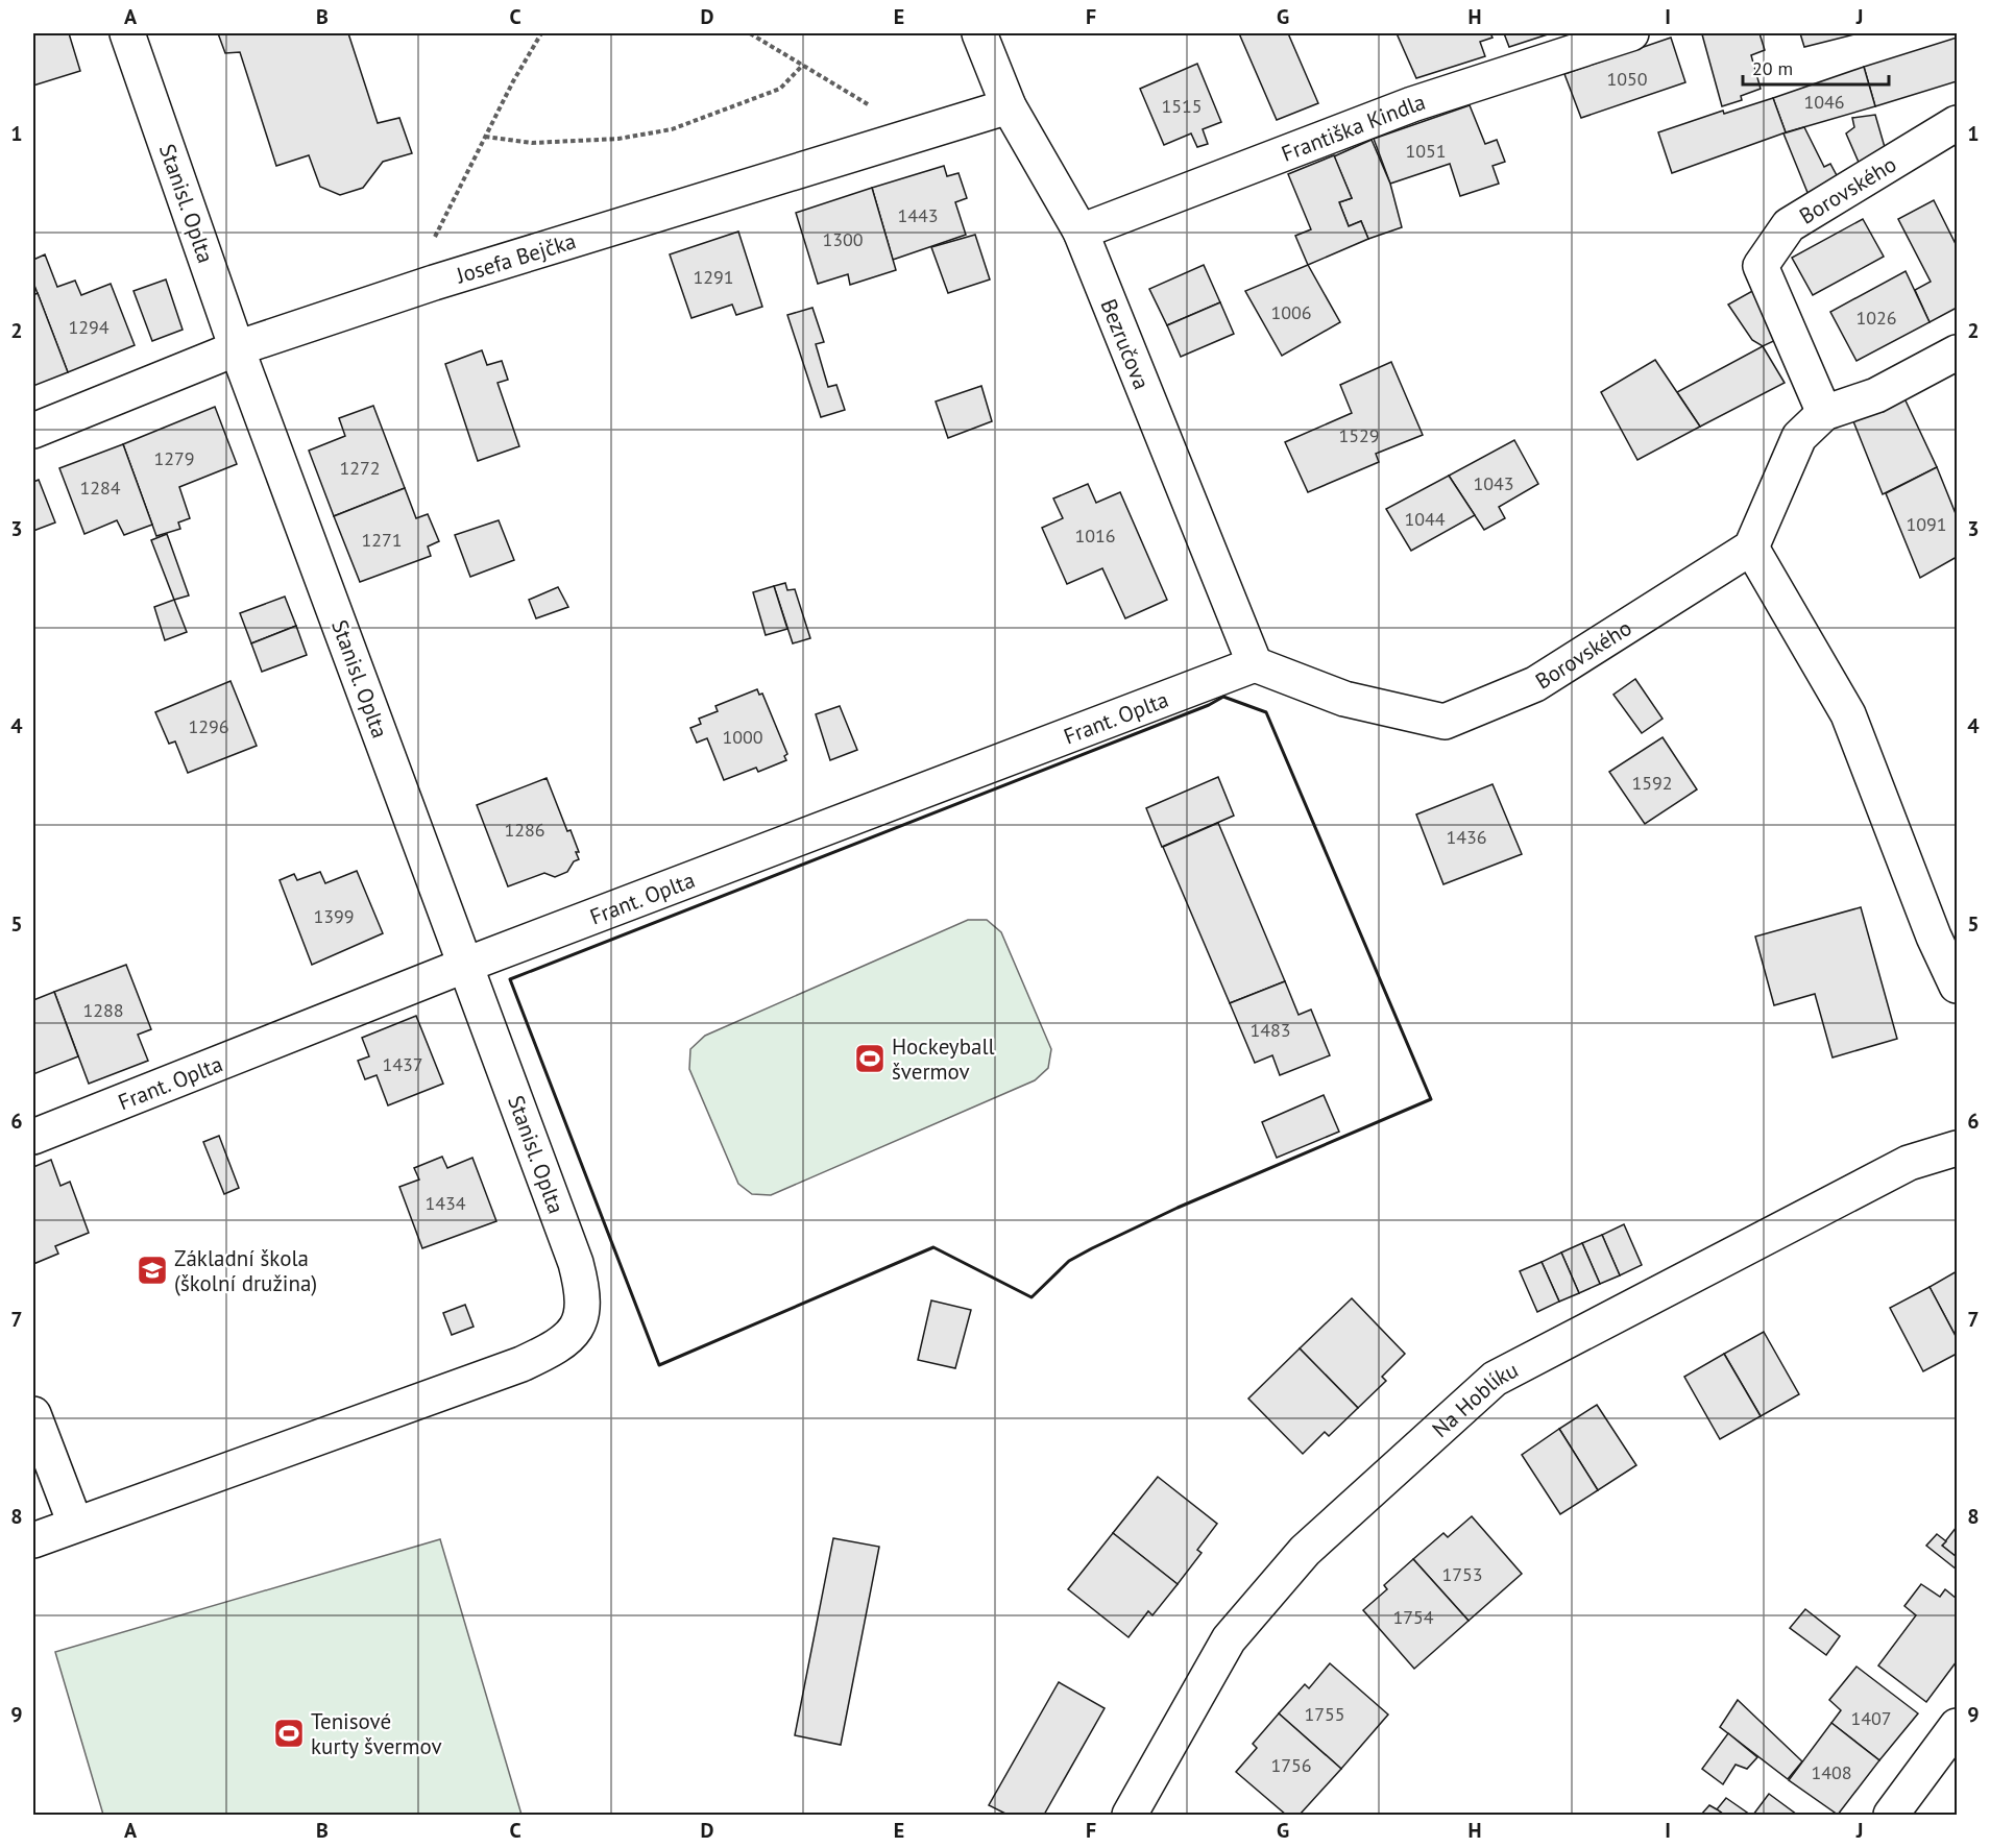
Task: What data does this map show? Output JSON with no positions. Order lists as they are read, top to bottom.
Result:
{
  "streets": {
    "street": [
      "Františka Kindla",
      "Borovského",
      "Stanisl. Oplta",
      "Josefa Bejčka",
      "Bezručova",
      "Frant. Oplta",
      "Na Hoblíku"
    ]
  },
  "crossings": [
    ["Františka Kindla", "Bezručova"],
    ["Borovského", "Bezručova"],
    ["Borovského", "Frant. Oplta"],
    ["Stanisl. Oplta", "Josefa Bejčka"],
    ["Stanisl. Oplta", "Frant. Oplta"],
    ["Josefa Bejčka", "Bezručova"],
    ["Bezručova", "Frant. Oplta"]
  ],
  "places": {
    "sports": ["Hockeyball švermov", "Tenisové kurty švermov"],
    "school or university": ["Základní škola (školní družina)"]
  },
  "house_numbers": [
    "1050",
    "1046",
    "1515",
    "1051",
    "1443",
    "1300",
    "1291",
    "1006",
    "1026",
    "1294",
    "1529",
    "1279",
    "1272",
    "1043",
    "1284",
    "1044",
    "1091",
    "1016",
    "1271",
    "1296",
    "1000",
    "1592",
    "1286",
    "1436",
    "1399",
    "1288",
    "1483",
    "1437",
    "1434",
    "1753",
    "1754",
    "1755",
    "1407",
    "1756",
    "1408"
  ],
  "scale_bar": "20 m",
  "grid": {
    "columns": [
      "A",
      "B",
      "C",
      "D",
      "E",
      "F",
      "G",
      "H",
      "I",
      "J"
    ],
    "rows": [
      "1",
      "2",
      "3",
      "4",
      "5",
      "6",
      "7",
      "8",
      "9"
    ]
  }
}
